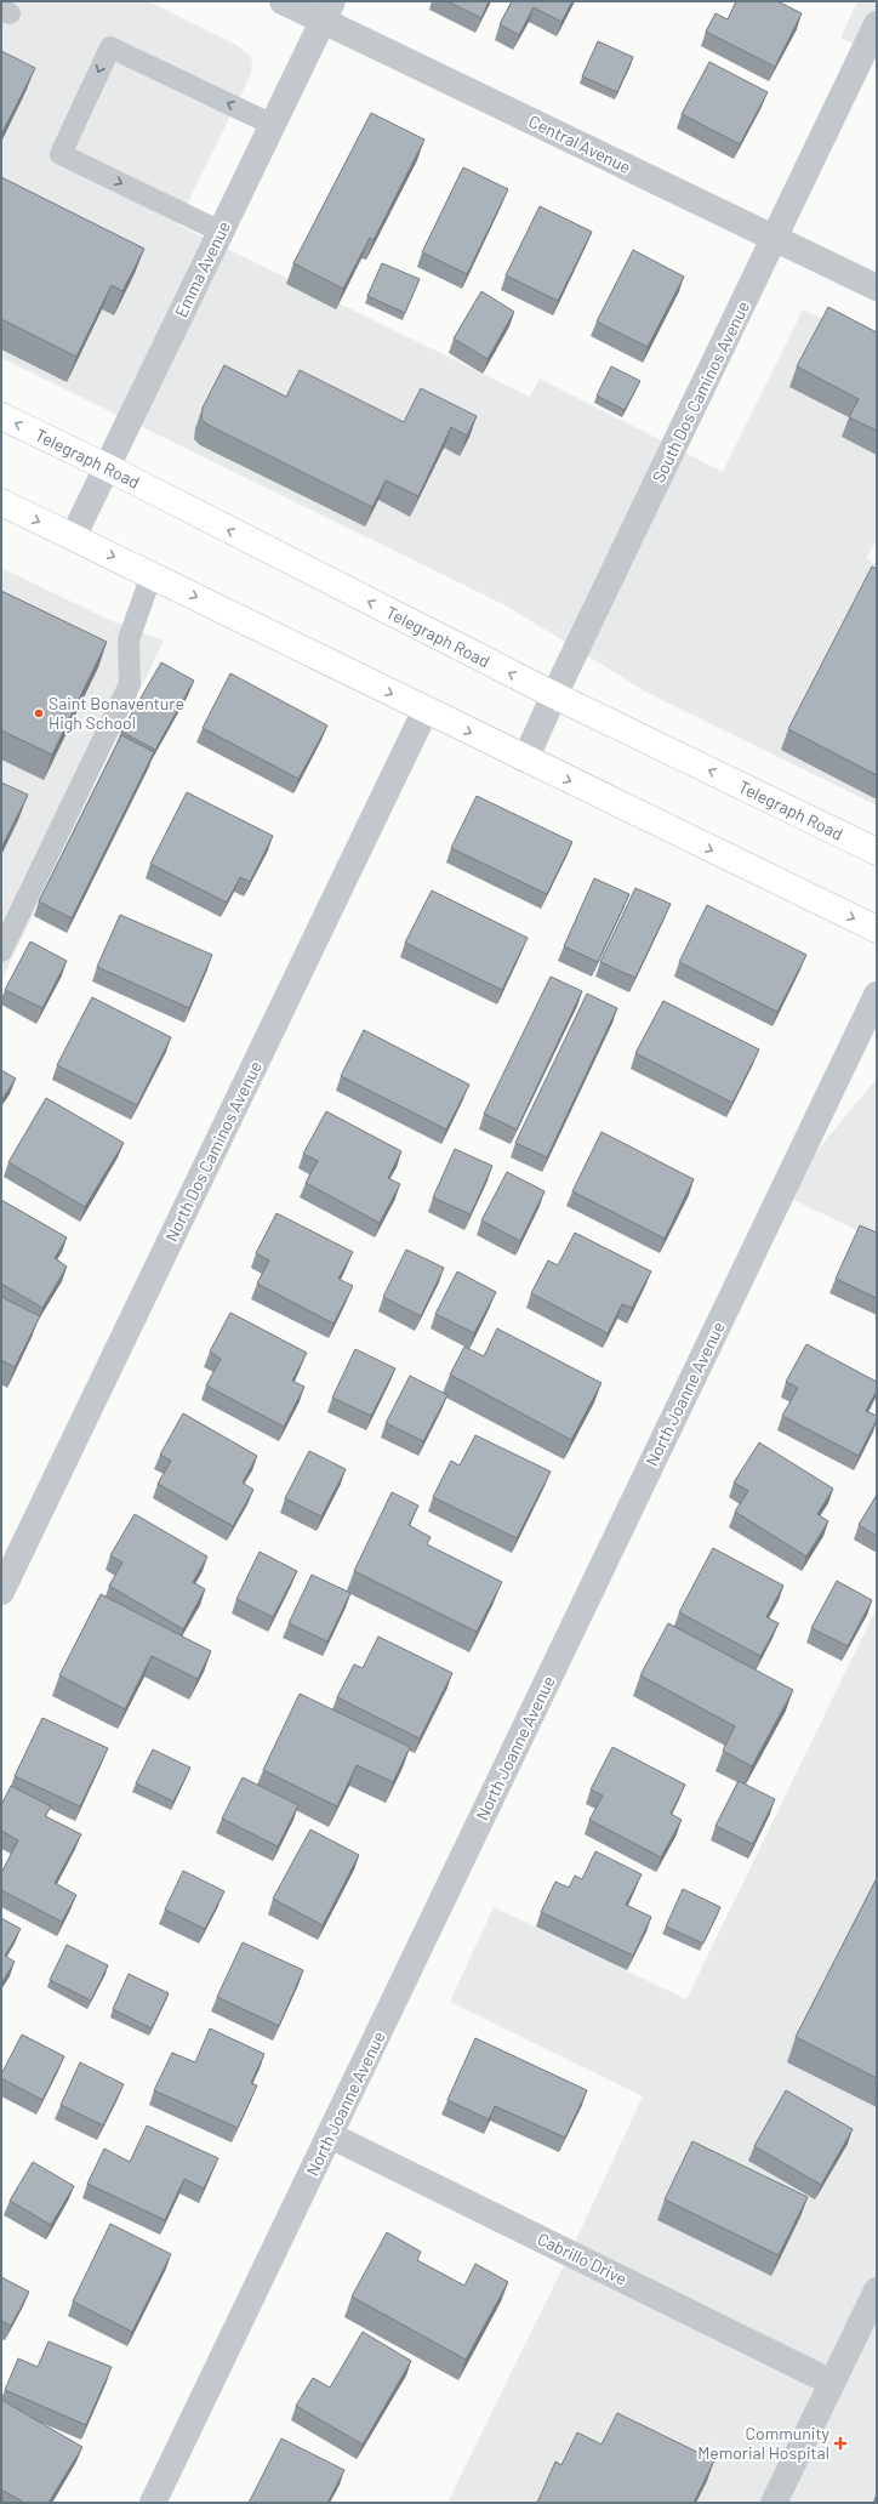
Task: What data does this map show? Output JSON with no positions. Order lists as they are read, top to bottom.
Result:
{
  "streets": {
    "main road": ["Telegraph Road"],
    "street": [
      "Central Avenue",
      "Emma Avenue",
      "South Dos Caminos Avenue",
      "North Dos Caminos Avenue",
      "North Joanne Avenue",
      "Cabrillo Drive"
    ]
  },
  "crossings": [
    ["Central Avenue", "Emma Avenue"],
    ["Central Avenue", "South Dos Caminos Avenue"],
    ["Emma Avenue", "Telegraph Road"],
    ["South Dos Caminos Avenue", "Telegraph Road"],
    ["North Joanne Avenue", "Cabrillo Drive"]
  ],
  "places": {
    "other": ["Saint Bonaventure High School"],
    "health": ["Community Memorial Hospital"]
  }
}
